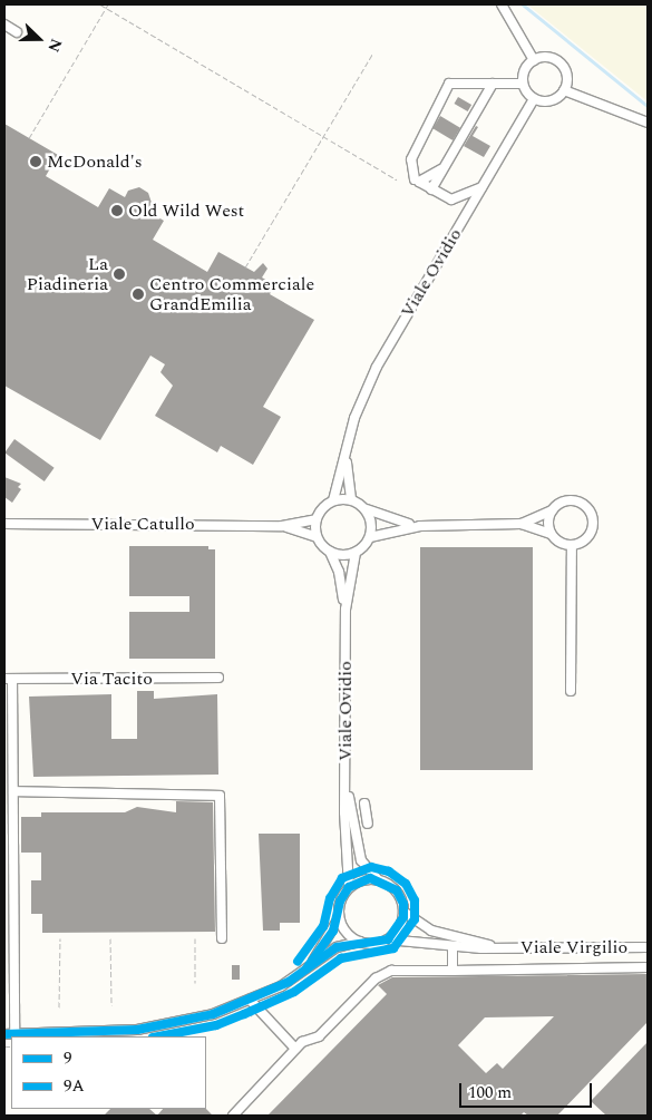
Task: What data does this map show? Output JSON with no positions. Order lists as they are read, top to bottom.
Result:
{
  "streets": {
    "street": [
      "Viale Ovidio",
      "Viale Catullo",
      "Via Tacito",
      "Viale Virgilio"
    ]
  },
  "crossings": [
    ["Viale Ovidio", "Viale Catullo"],
    ["Viale Ovidio", "Viale Virgilio"]
  ],
  "places": [
    "McDonald's",
    "Old Wild West",
    "La Piadineria",
    "Centro Commerciale GrandEmilia"
  ],
  "lines": ["transit line 9A", "transit line 9"],
  "legend": ["9", "9A"],
  "scale_bar": "100 m",
  "north": "right"
}
